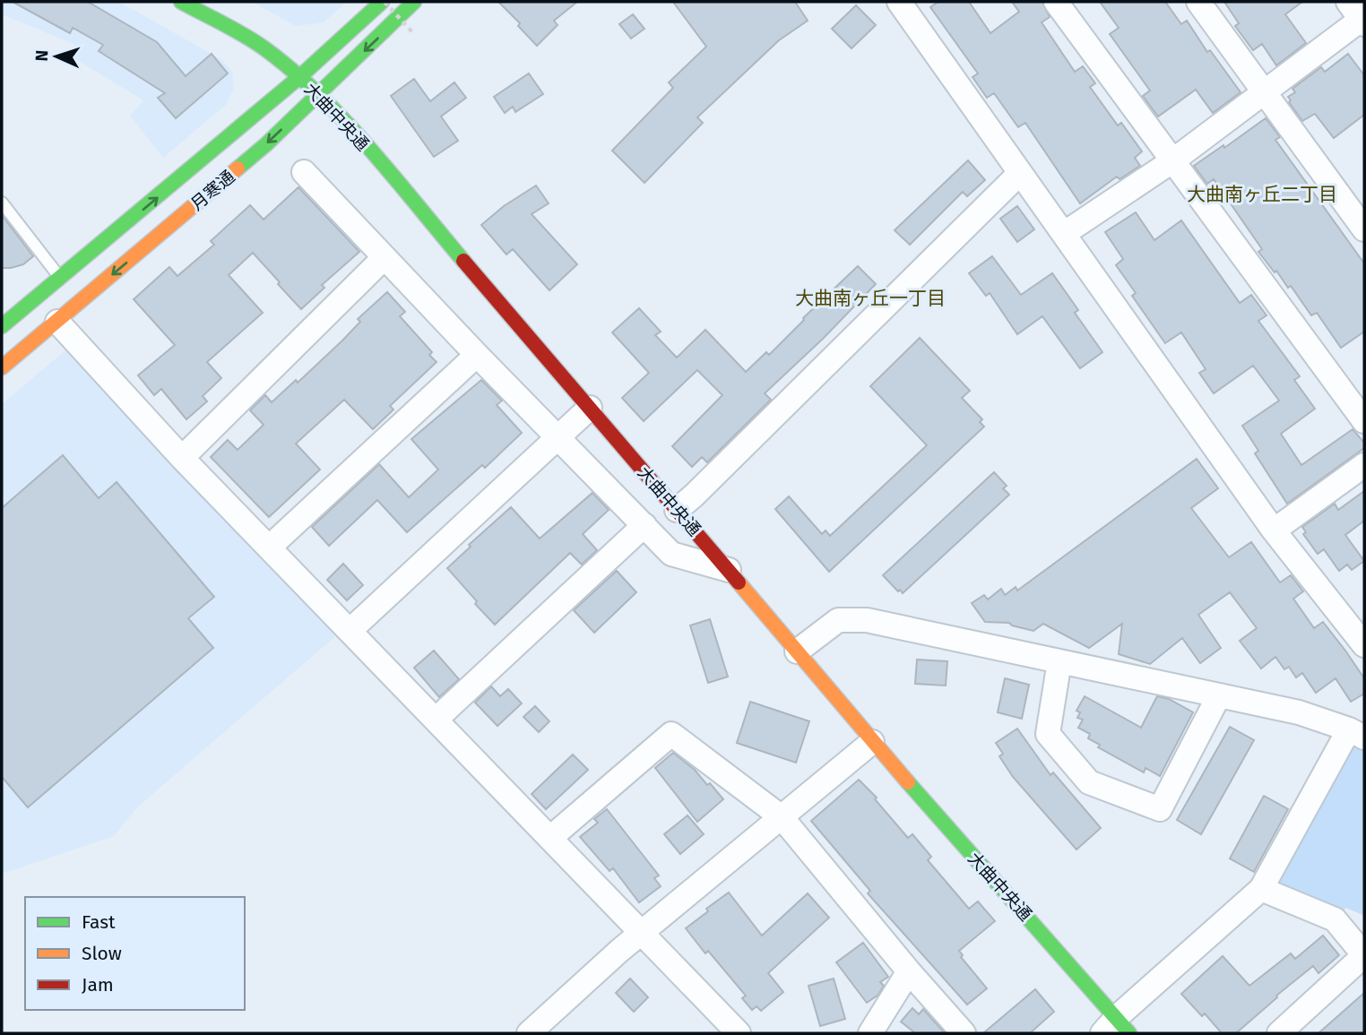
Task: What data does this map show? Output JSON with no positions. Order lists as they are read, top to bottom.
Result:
{
  "streets": {
    "main road": ["大曲中央通", "月寒通"]
  },
  "crossings": [
    ["大曲中央通", "月寒通"]
  ],
  "districts": ["大曲南ヶ丘二丁目", "大曲南ヶ丘一丁目"],
  "legend": ["Fast", "Slow", "Jam"],
  "north": "left"
}
